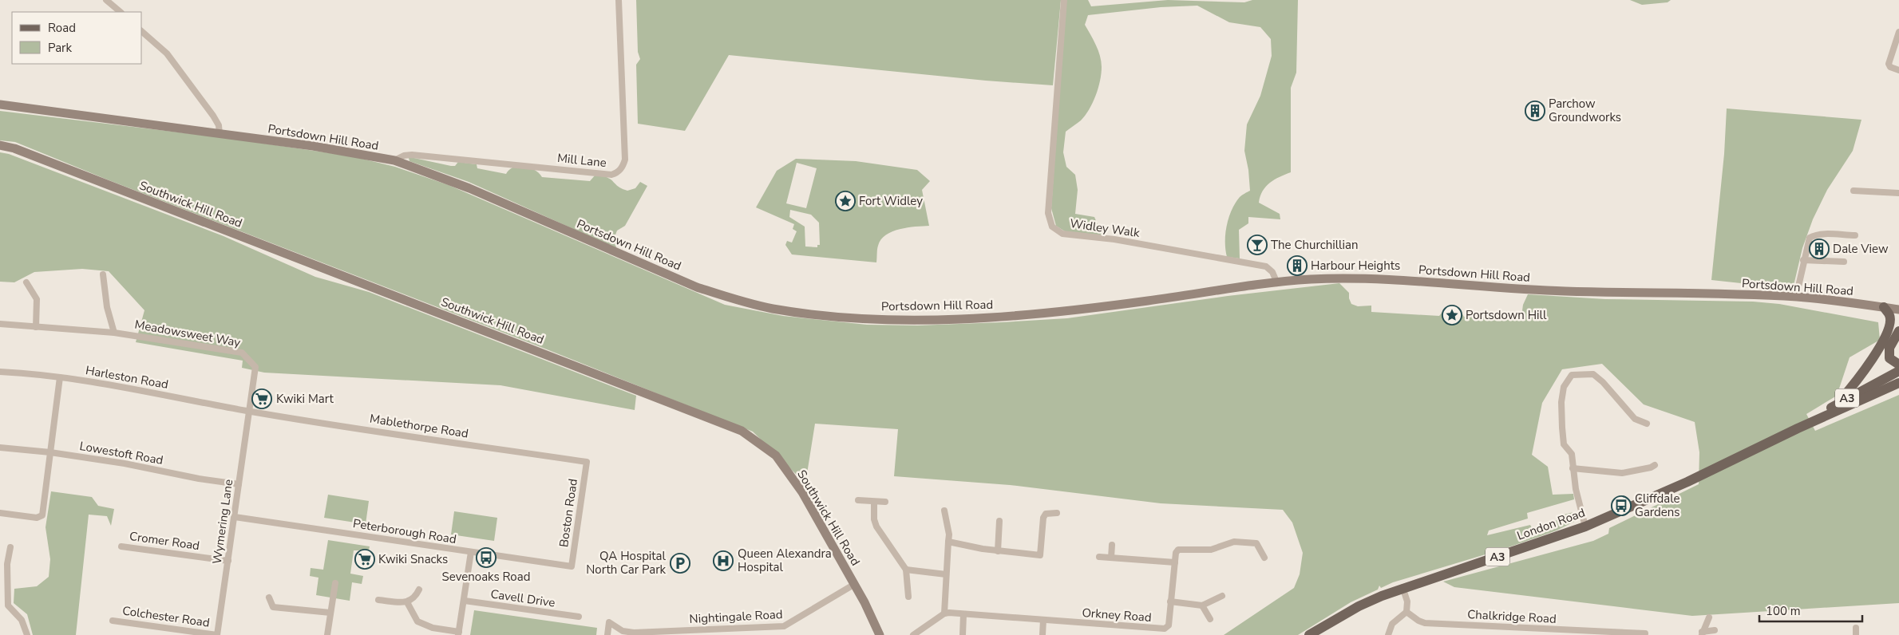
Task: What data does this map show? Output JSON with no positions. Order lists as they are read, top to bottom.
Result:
{
  "streets": {
    "main road": [
      "Portsdown Hill Road",
      "Southwick Hill Road",
      "A3",
      "London Road"
    ],
    "street": [
      "Mill Lane",
      "Widley Walk",
      "Meadowsweet Way",
      "Harleston Road",
      "Mablethorpe Road",
      "Lowestoft Road",
      "Boston Road",
      "Wymering Lane",
      "Peterborough Road",
      "Cromer Road",
      "Cavell Drive",
      "Orkney Road",
      "Colchester Road",
      "Nightingale Road",
      "Chalkridge Road"
    ]
  },
  "crossings": [
    ["Portsdown Hill Road", "Mill Lane"],
    ["Portsdown Hill Road", "Widley Walk"],
    ["Southwick Hill Road", "Nightingale Road"],
    ["Meadowsweet Way", "Harleston Road"],
    ["Meadowsweet Way", "Mablethorpe Road"],
    ["Meadowsweet Way", "Wymering Lane"],
    ["Harleston Road", "Mablethorpe Road"],
    ["Harleston Road", "Wymering Lane"],
    ["Mablethorpe Road", "Boston Road"],
    ["Mablethorpe Road", "Wymering Lane"],
    ["Lowestoft Road", "Wymering Lane"],
    ["Boston Road", "Peterborough Road"],
    ["Wymering Lane", "Peterborough Road"],
    ["Wymering Lane", "Cromer Road"],
    ["Wymering Lane", "Colchester Road"]
  ],
  "places": {
    "building": ["Parchow Groundworks", "Dale View", "Harbour Heights"],
    "place": ["Fort Widley", "Portsdown Hill"],
    "bar": ["The Churchillian"],
    "supermarket": ["Kwiki Mart", "Kwiki Snacks"],
    "bus stop": ["Cliffdale Gardens", "Sevenoaks Road"],
    "hospital": ["Queen Alexandra Hospital"],
    "parking": ["QA Hospital North Car Park"]
  },
  "legend": ["Road", "Park"],
  "scale_bar": "100 m"
}
